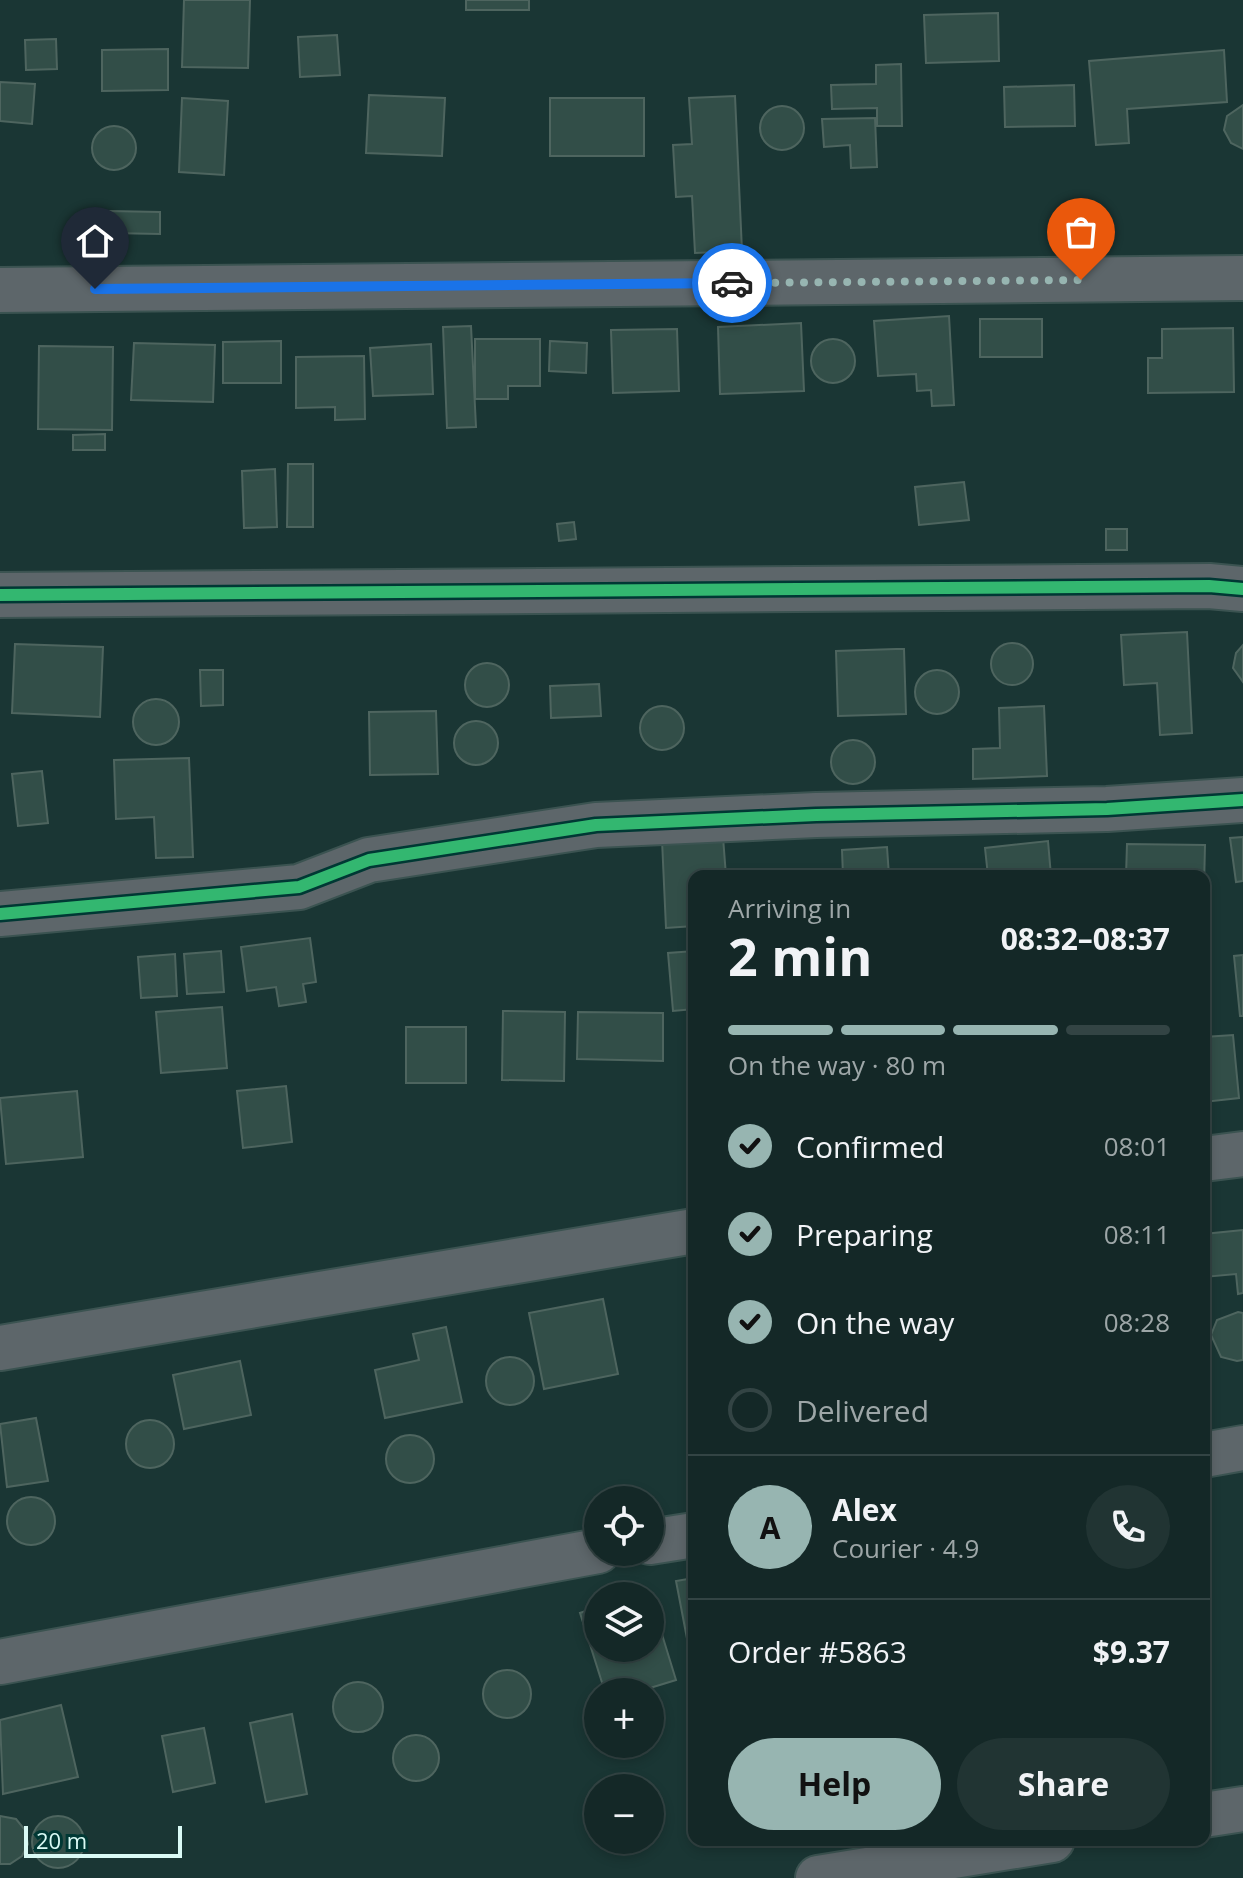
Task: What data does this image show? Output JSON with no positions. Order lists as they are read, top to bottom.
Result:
{
  "scale_bar": "20 m",
  "page": {
    "heading": ["2 min", "Arriving in", "08:32–08:37"],
    "panel": [
      "Alex",
      "Courier · 4.9",
      "Order #5863",
      "$9.37"
    ],
    "bar": "On the way · 80 m",
    "list": [
      ["Confirmed", "08:01"],
      ["Preparing", "08:11"],
      ["On the way", "08:28"],
      "Delivered"
    ],
    "round": "A",
    "map_buttons": ["+", "−"],
    "buttons": ["Help", "Share"],
    "scale": "20 m"
  }
}
